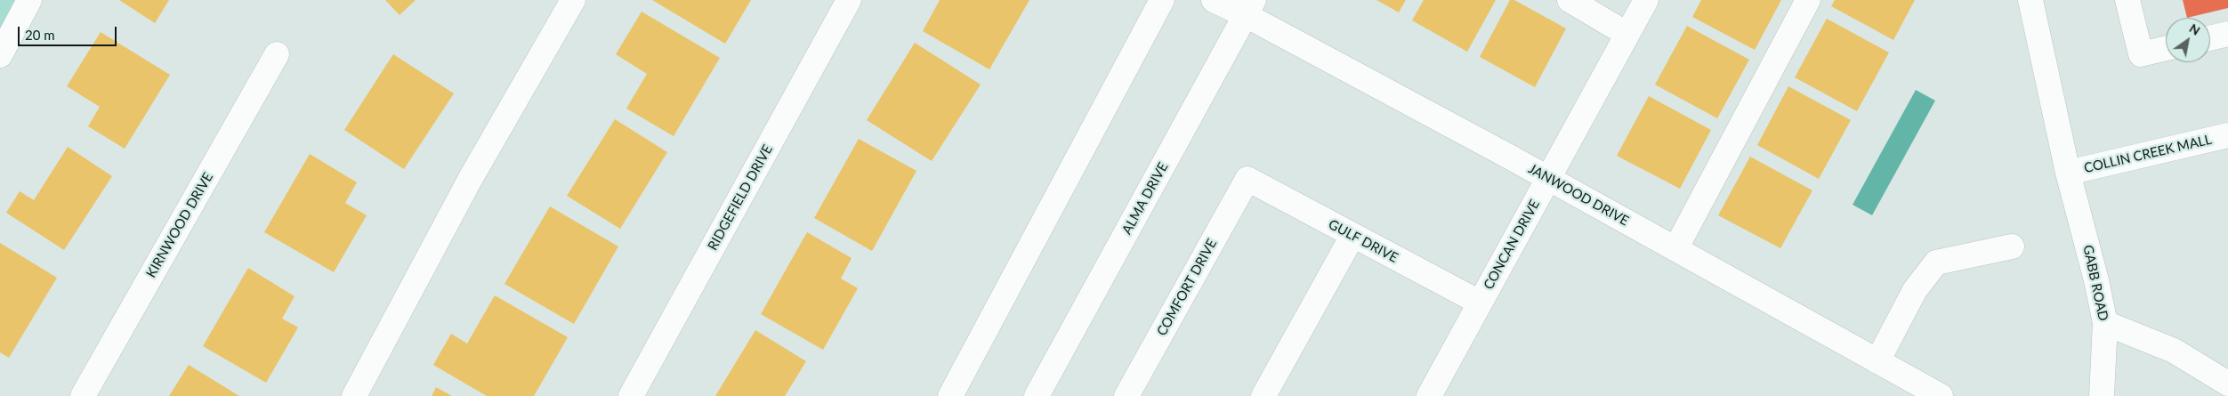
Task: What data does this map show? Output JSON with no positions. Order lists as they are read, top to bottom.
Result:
{
  "streets": {
    "street": [
      "COLLIN CREEK MALL",
      "JANWOOD DRIVE",
      "RIDGEFIELD DRIVE",
      "ALMA DRIVE",
      "KIRNWOOD DRIVE",
      "GULF DRIVE",
      "CONCAN DRIVE",
      "GABB ROAD",
      "COMFORT DRIVE"
    ]
  },
  "crossings": [
    ["COLLIN CREEK MALL", "GABB ROAD"],
    ["JANWOOD DRIVE", "ALMA DRIVE"],
    ["JANWOOD DRIVE", "CONCAN DRIVE"],
    ["GULF DRIVE", "CONCAN DRIVE"],
    ["GULF DRIVE", "COMFORT DRIVE"]
  ],
  "scale_bar": "20 m",
  "north": "top right"
}
